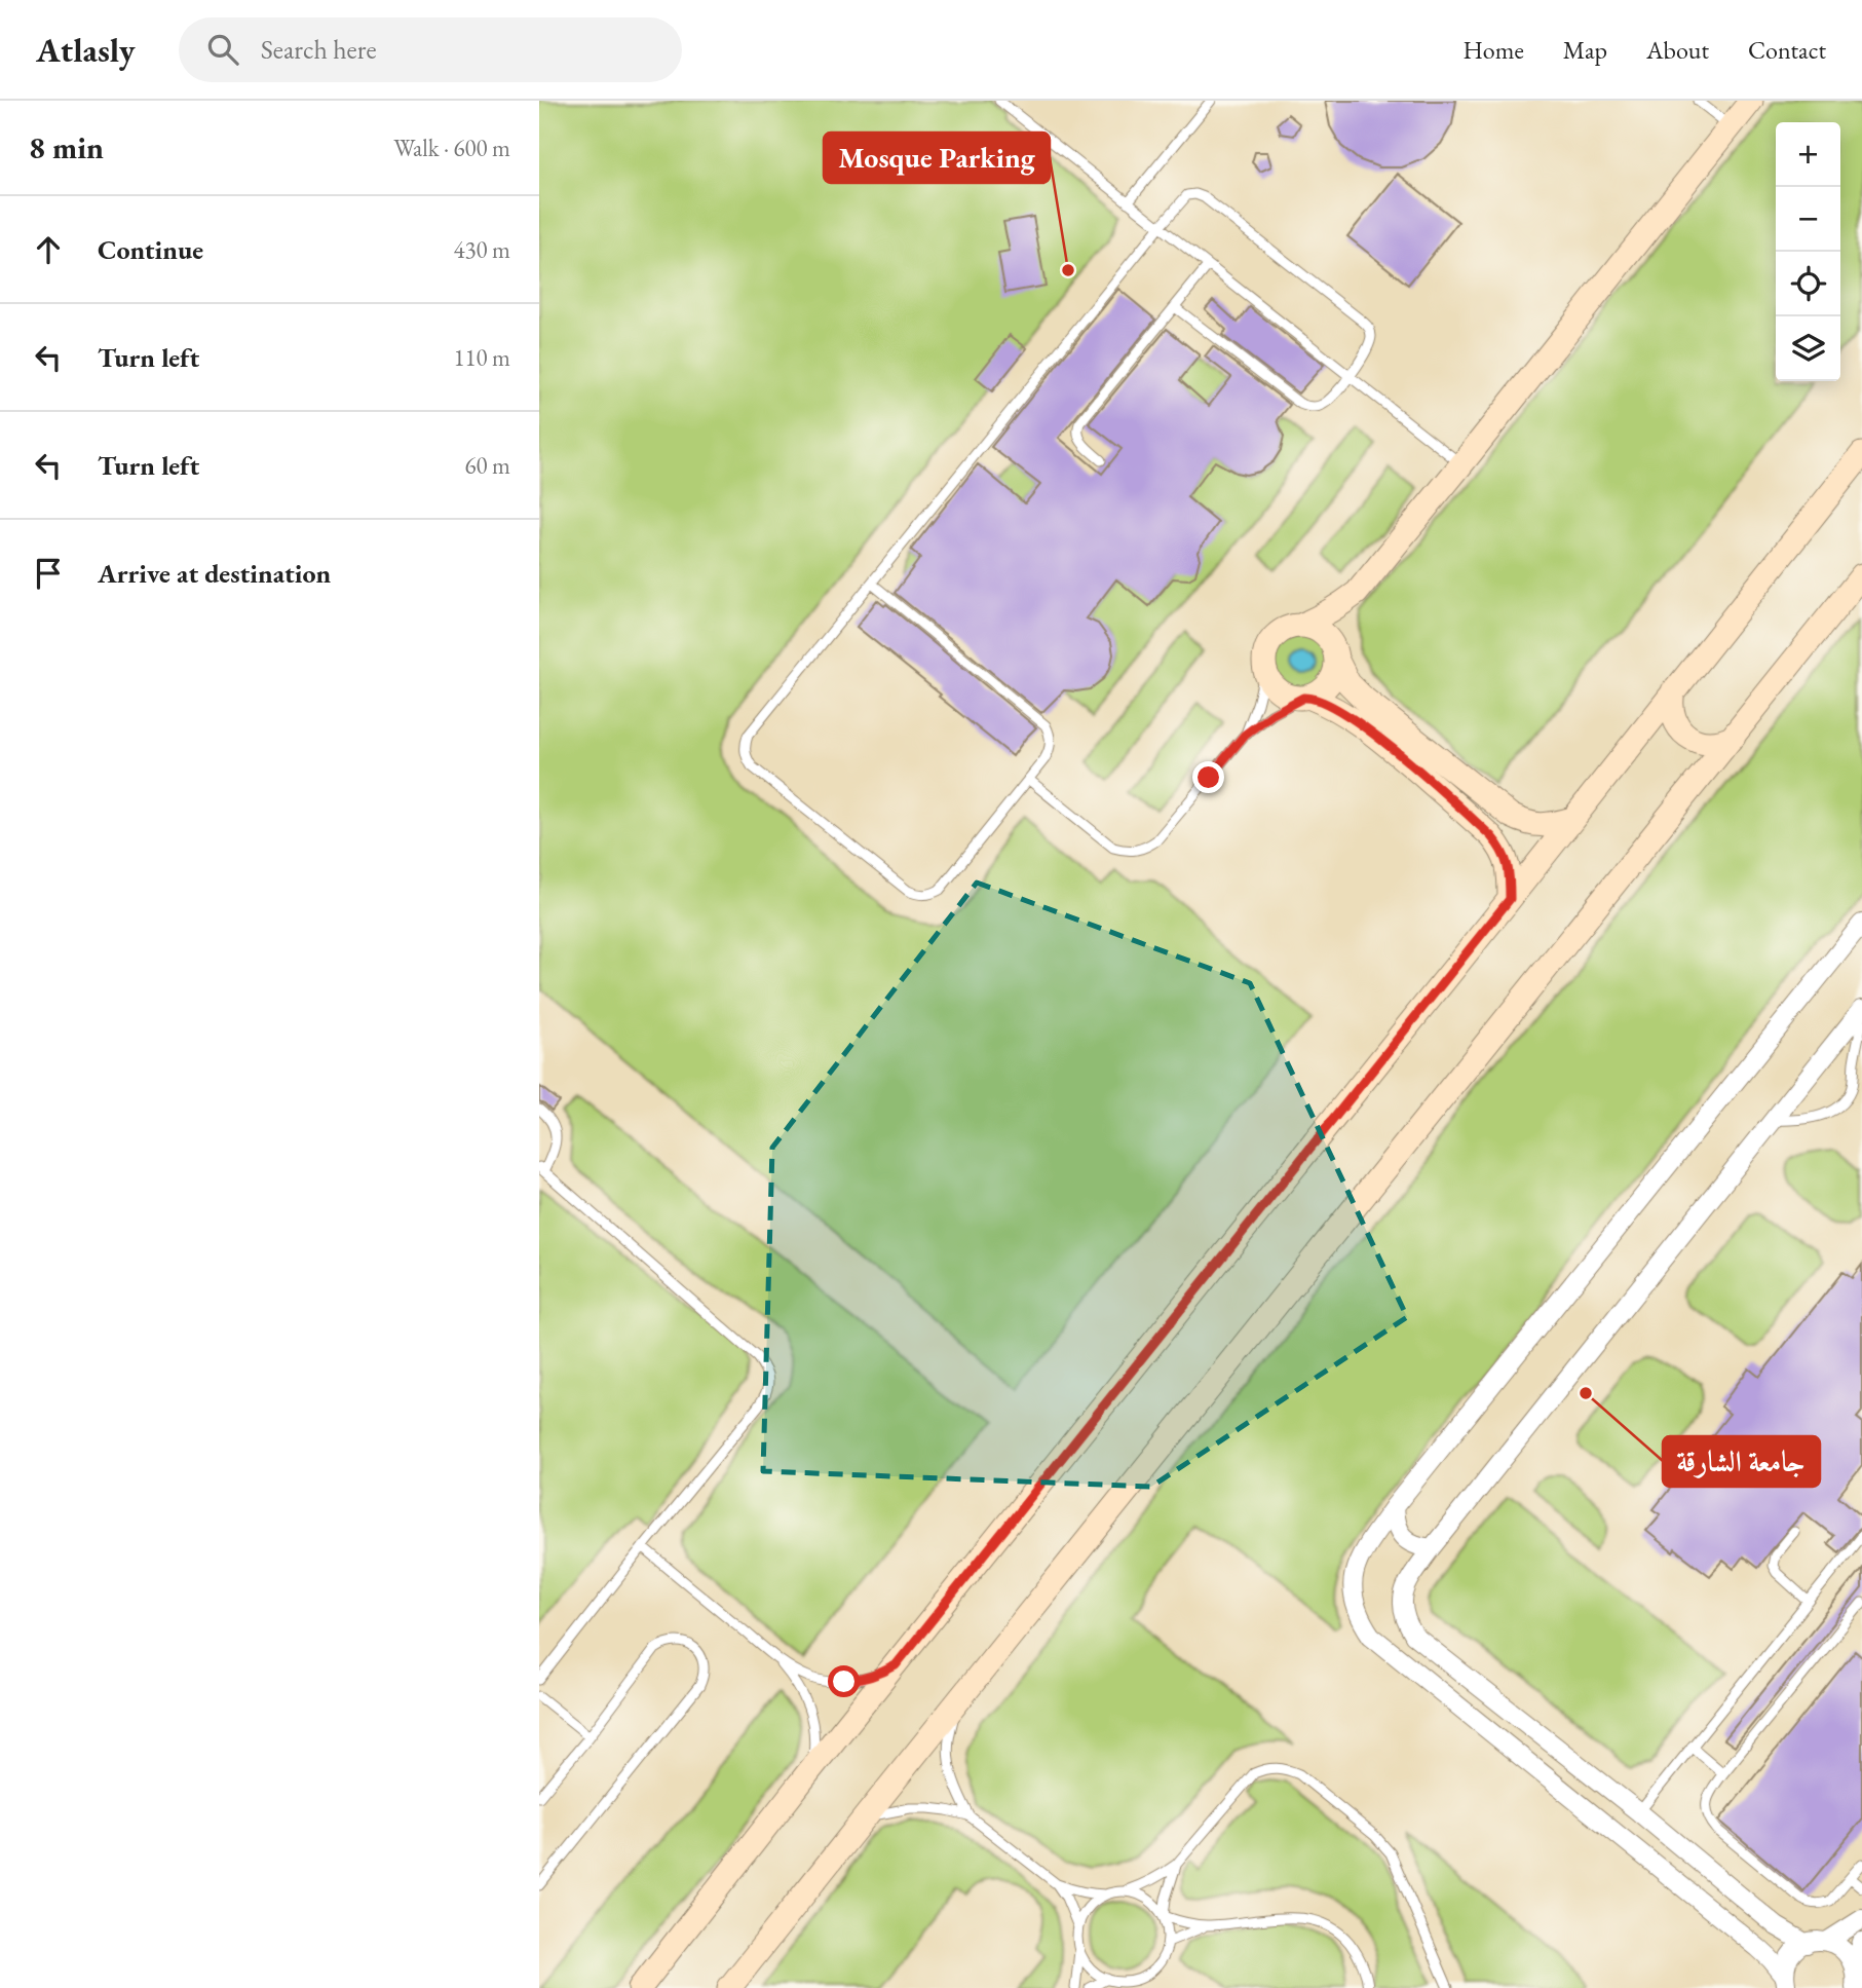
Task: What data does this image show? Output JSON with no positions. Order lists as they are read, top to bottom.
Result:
{
  "places": ["Mosque Parking", "جامعة الشارقة"],
  "page": {
    "header": "Atlasly",
    "search": "Search here",
    "nav": [
      "Home",
      "Map",
      "About",
      "Contact"
    ],
    "heading": ["8 min", "Walk · 600 m"],
    "map_buttons": ["+", "−"],
    "list": [
      ["Continue", "430 m"],
      ["Turn left", "110 m"],
      ["Turn left", "60 m"],
      "Arrive at destination"
    ]
  }
}
